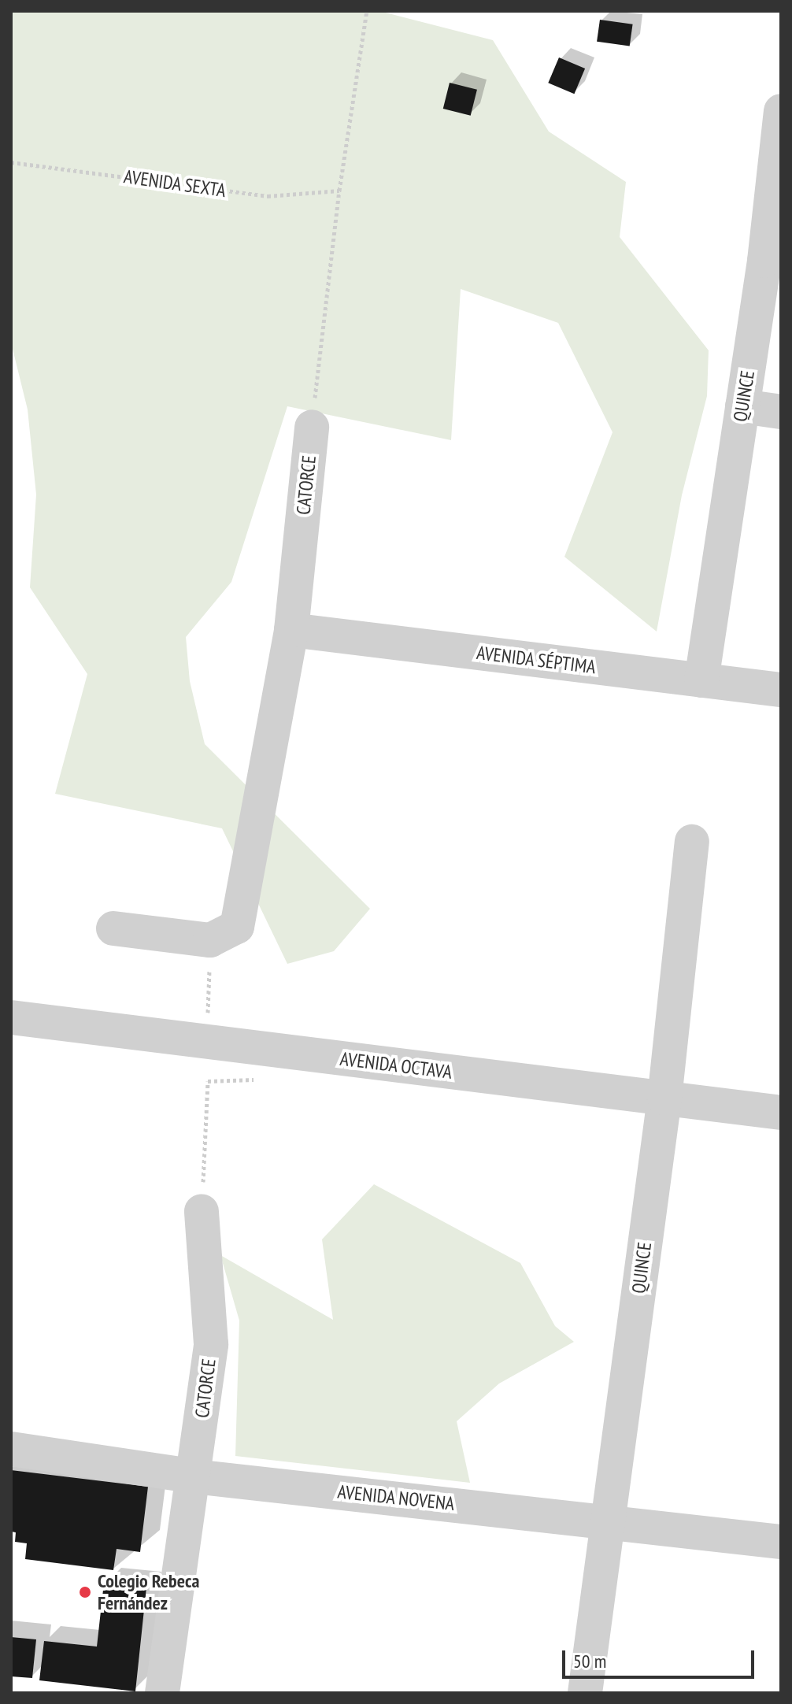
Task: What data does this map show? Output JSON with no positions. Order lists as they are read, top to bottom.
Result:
{
  "streets": {
    "street": [
      "QUINCE",
      "CATORCE",
      "AVENIDA SÉPTIMA",
      "AVENIDA OCTAVA",
      "AVENIDA NOVENA"
    ],
    "path": ["AVENIDA SEXTA"]
  },
  "crossings": [
    ["QUINCE", "AVENIDA SÉPTIMA"],
    ["QUINCE", "AVENIDA OCTAVA"],
    ["QUINCE", "AVENIDA NOVENA"],
    ["CATORCE", "AVENIDA SÉPTIMA"],
    ["CATORCE", "AVENIDA NOVENA"]
  ],
  "places": ["Colegio Rebeca Fernández"],
  "scale_bar": "50 m"
}
